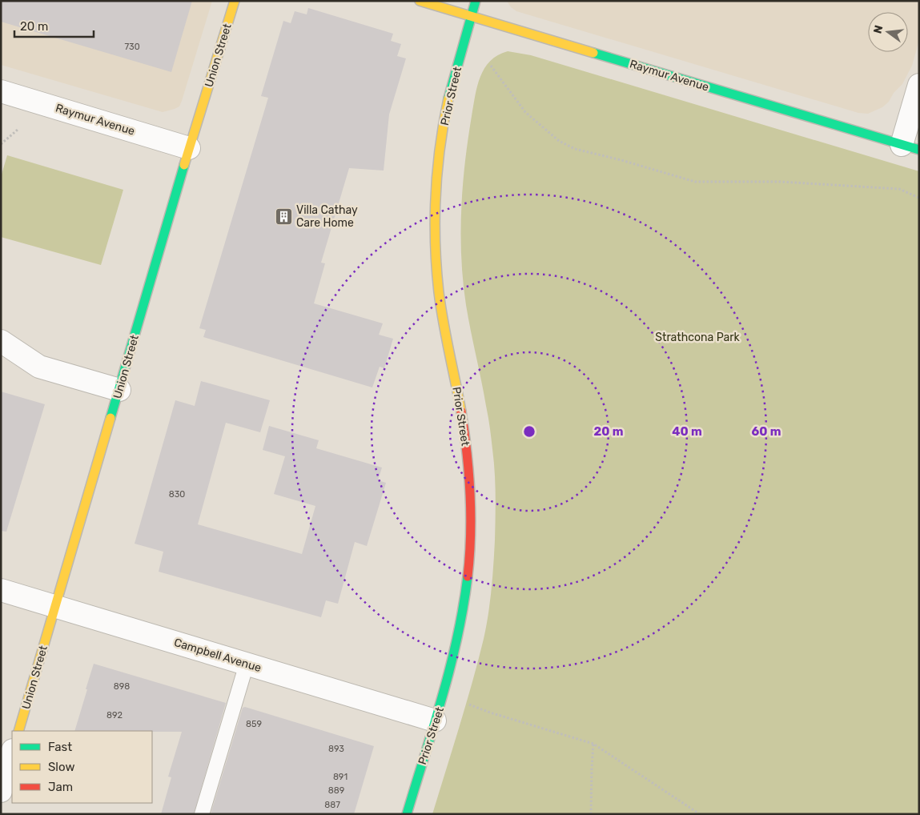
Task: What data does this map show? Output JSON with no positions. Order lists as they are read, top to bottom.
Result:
{
  "streets": {
    "street": [
      "Union Street",
      "Raymur Avenue",
      "Prior Street",
      "Campbell Avenue"
    ]
  },
  "crossings": [
    ["Union Street", "Raymur Avenue"],
    ["Union Street", "Campbell Avenue"],
    ["Raymur Avenue", "Prior Street"],
    ["Prior Street", "Campbell Avenue"]
  ],
  "parks": ["Strathcona Park"],
  "places": {
    "building": ["Villa Cathay Care Home"]
  },
  "house_numbers": [
    "730",
    "830",
    "898",
    "892",
    "859",
    "893",
    "891",
    "889",
    "887"
  ],
  "legend": ["Fast", "Slow", "Jam"],
  "scale_bar": "20 m",
  "north": "left",
  "rings": ["20 m", "40 m", "60 m"]
}
